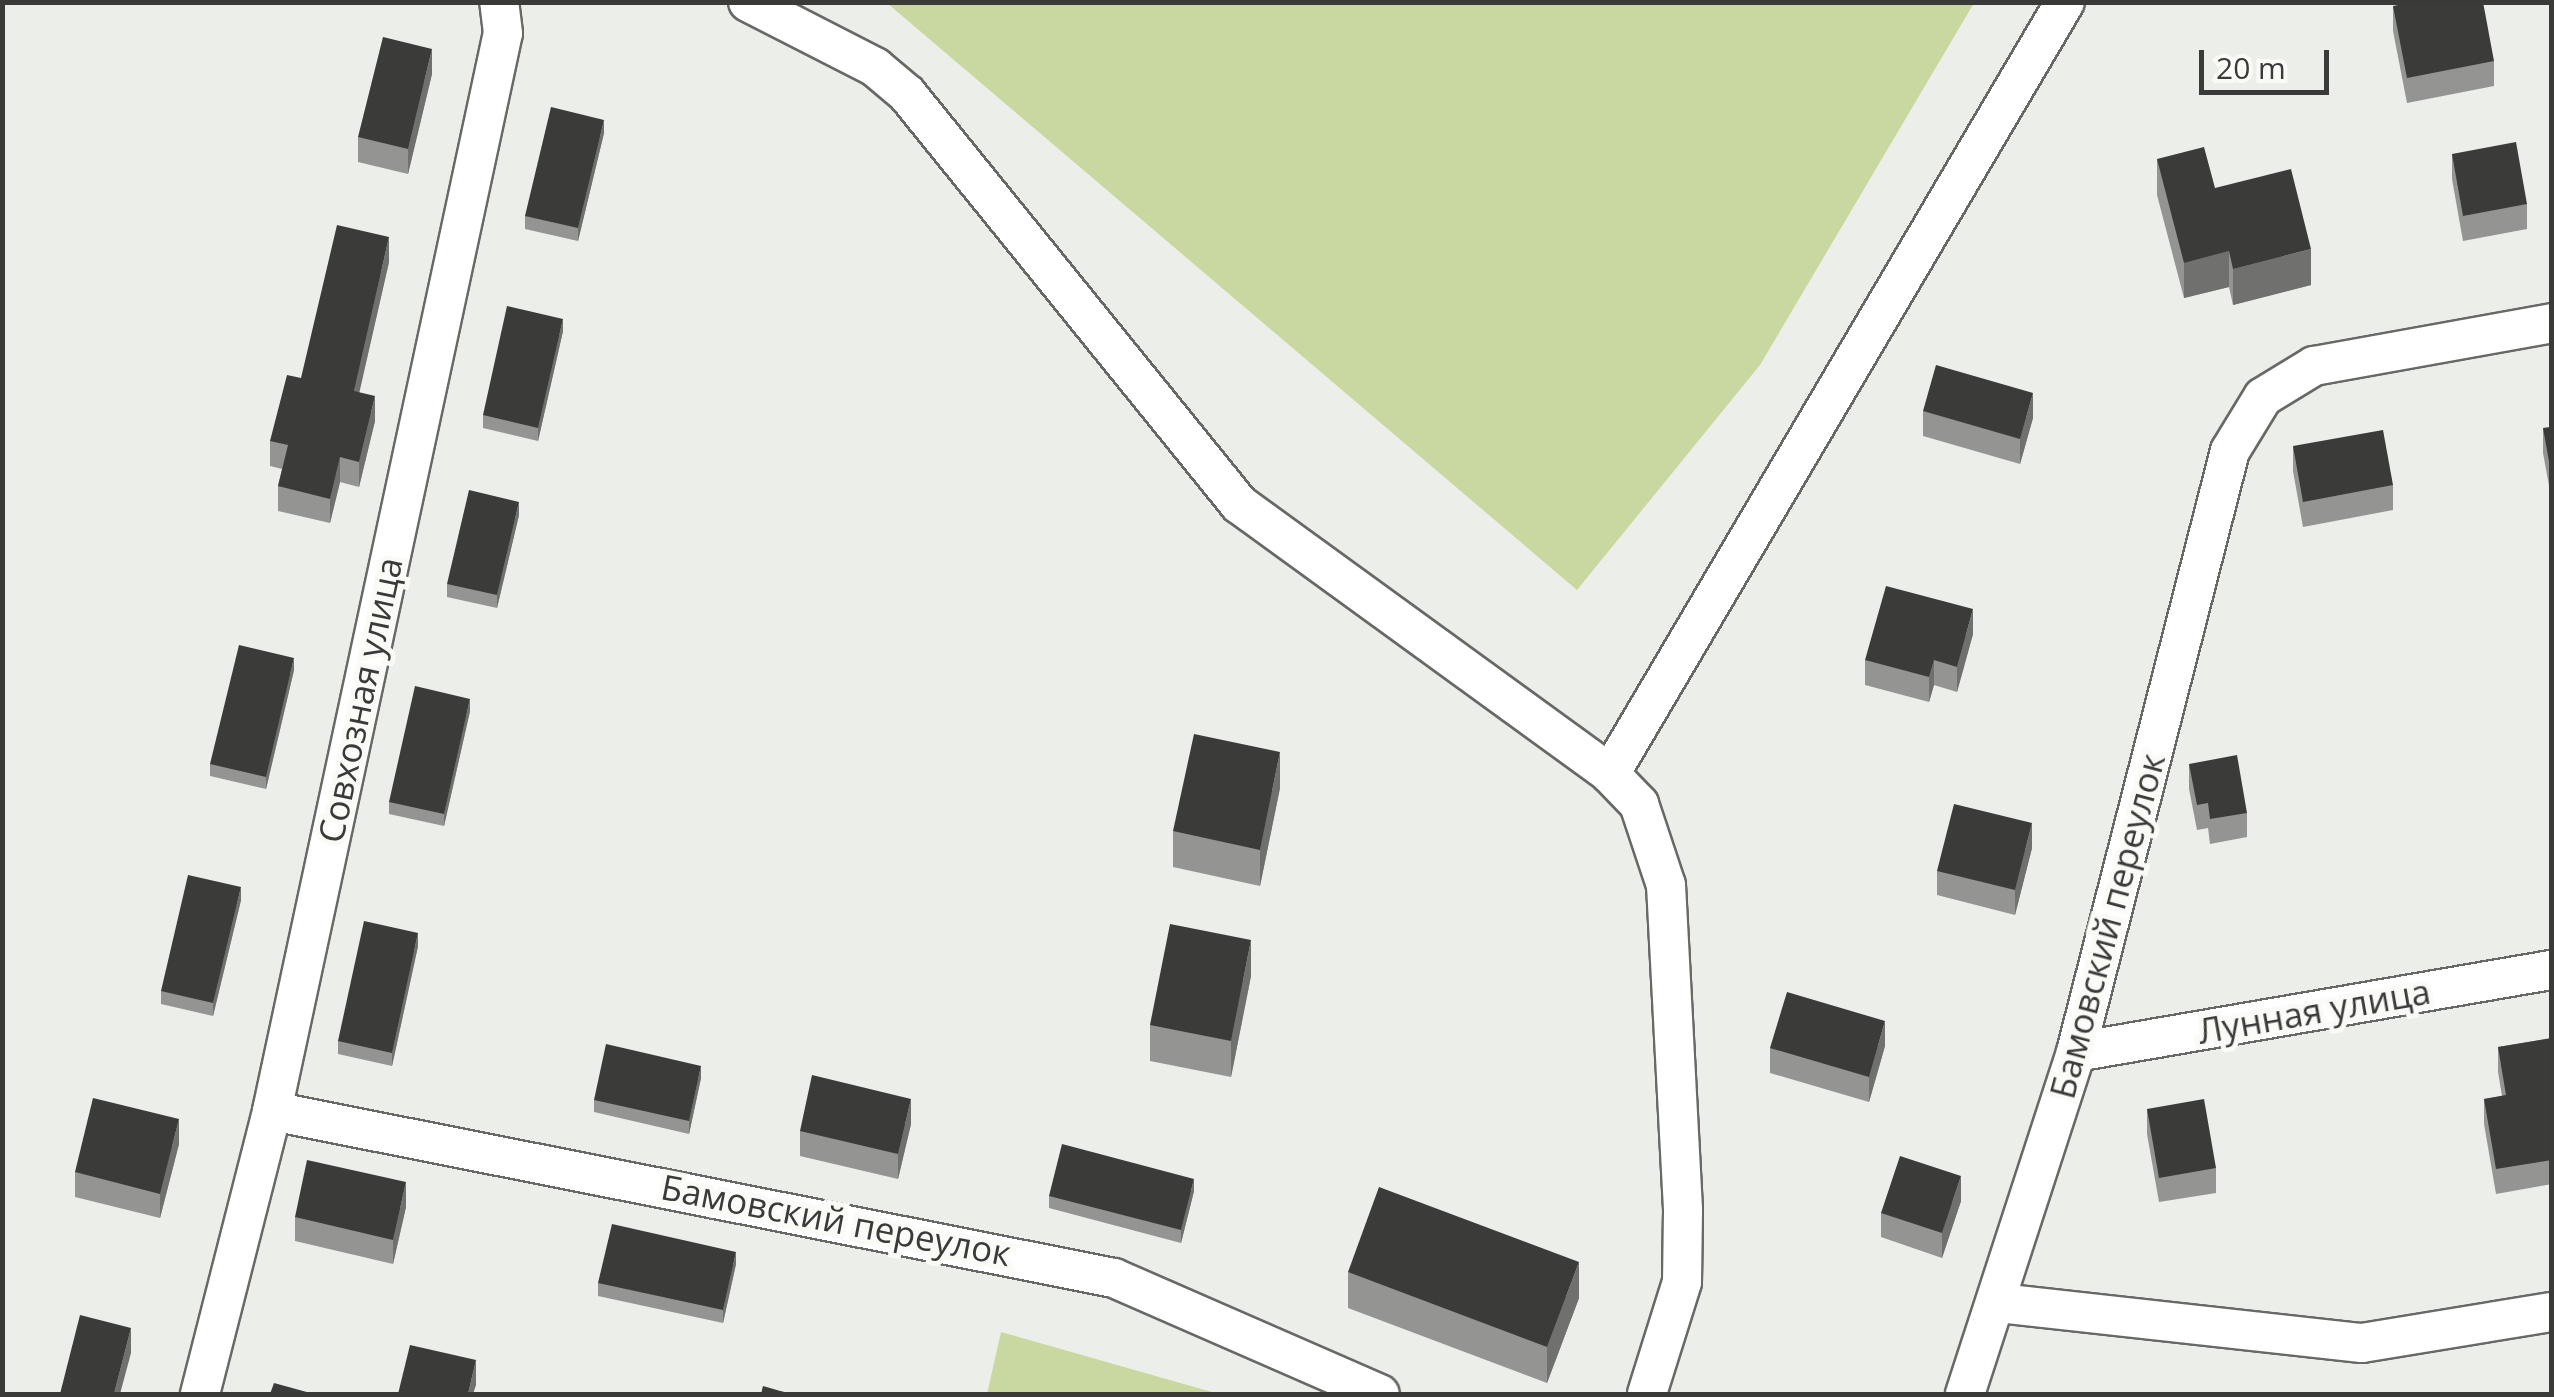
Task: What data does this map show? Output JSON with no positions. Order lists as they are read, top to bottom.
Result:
{
  "streets": {
    "street": ["Совхозная улица", "Бамовский переулок", "Лунная улица"]
  },
  "crossings": [
    ["Совхозная улица", "Бамовский переулок"],
    ["Бамовский переулок", "Лунная улица"]
  ],
  "scale_bar": "20 m"
}
